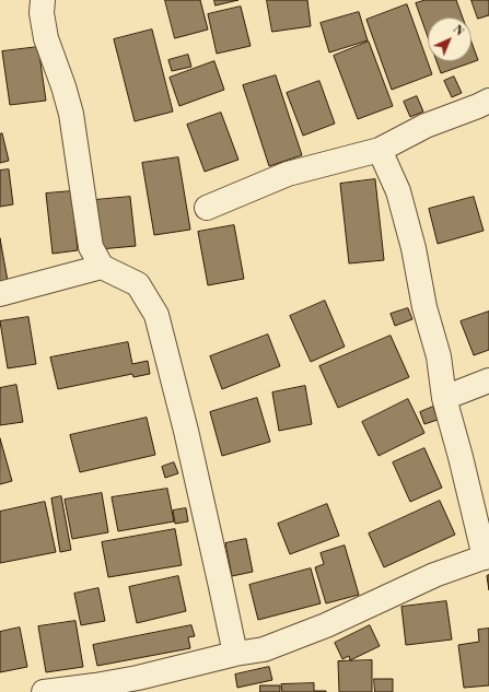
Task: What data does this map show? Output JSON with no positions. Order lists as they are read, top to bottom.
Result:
{
  "north": "top right"
}
